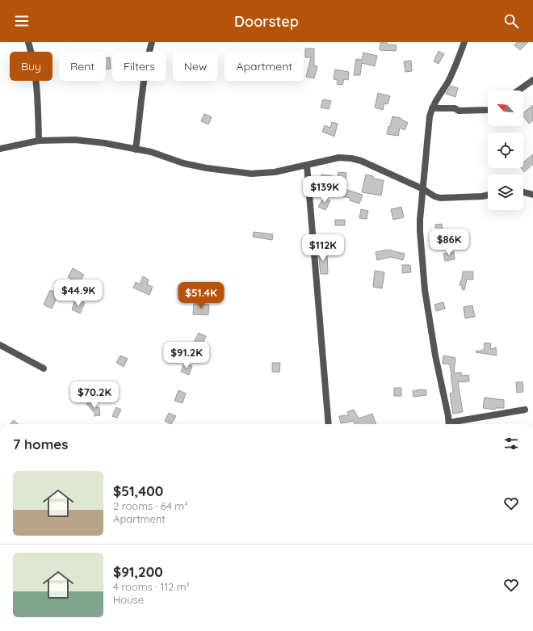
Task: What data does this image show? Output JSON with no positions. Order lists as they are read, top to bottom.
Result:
{
  "north": "top left",
  "page": {
    "header": "Doorstep",
    "chip": [
      "Buy",
      "Rent",
      "Filters",
      "New",
      "Apartment"
    ],
    "price": [
      "$139K",
      "$86K",
      "$112K",
      "$44.9K",
      "$51.4K",
      "$91.2K",
      "$70.2K"
    ],
    "heading": "7 homes",
    "list": [
      {
        "name": "$51,400",
        "note": "2 rooms · 64 m² · Apartment"
      },
      {
        "name": "$91,200",
        "note": "4 rooms · 112 m² · House"
      }
    ]
  }
}
